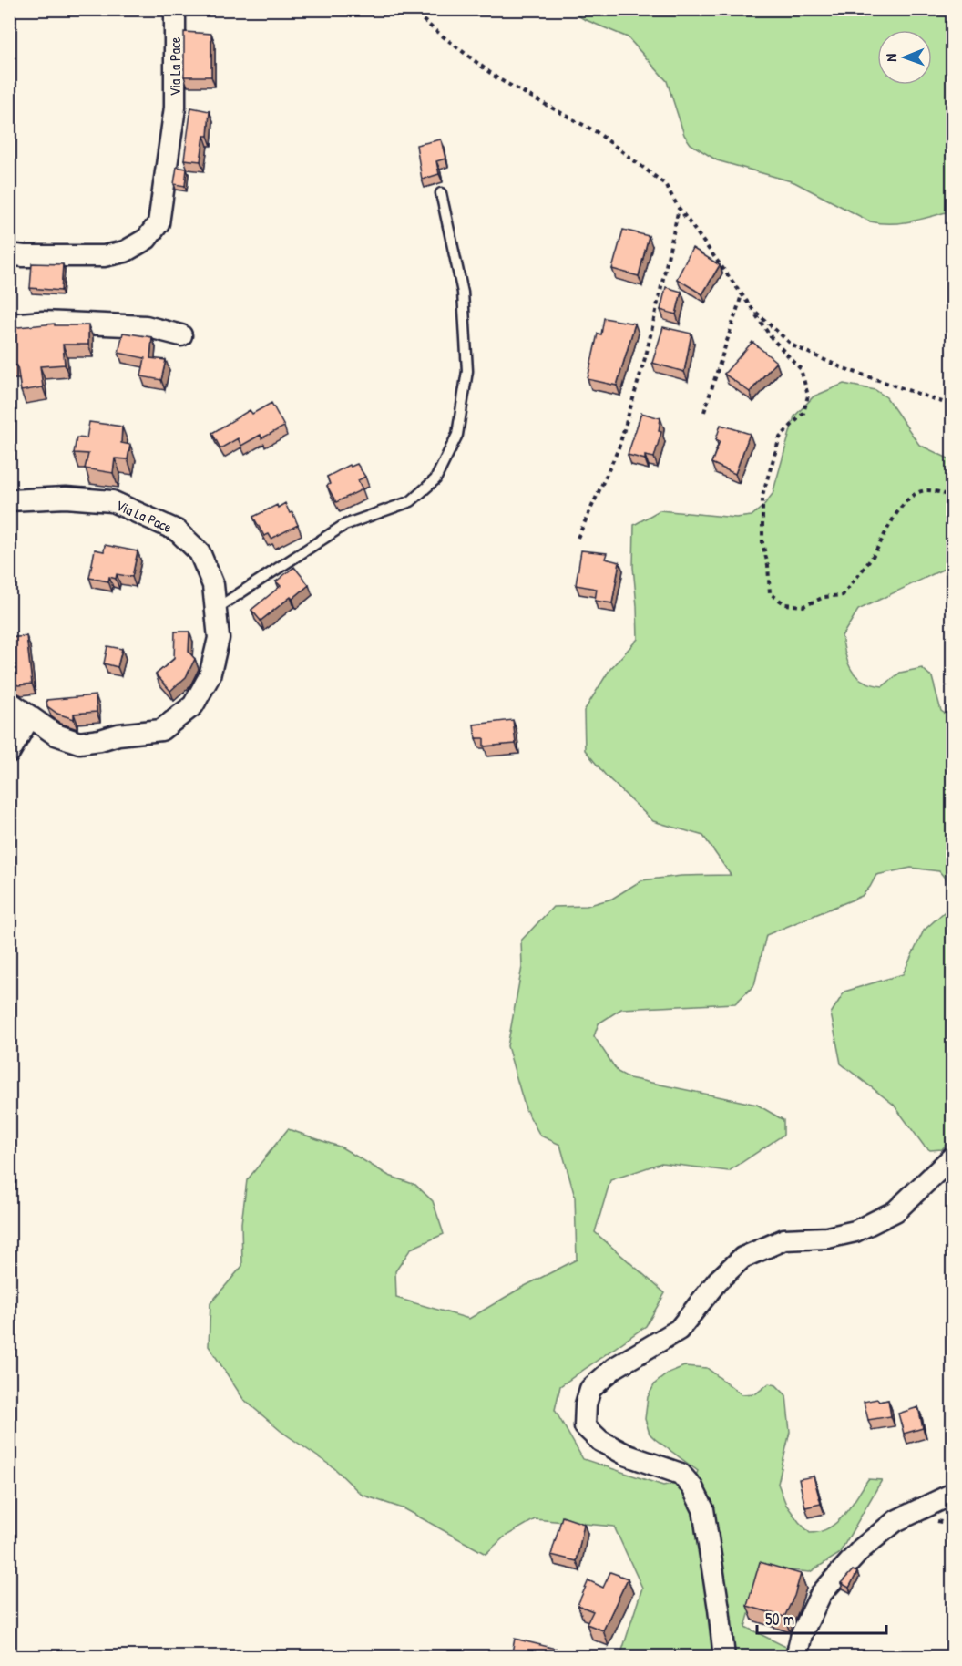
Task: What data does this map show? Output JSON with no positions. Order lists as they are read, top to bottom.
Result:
{
  "streets": {
    "street": ["Via La Pace"]
  },
  "scale_bar": "50 m",
  "north": "left"
}
